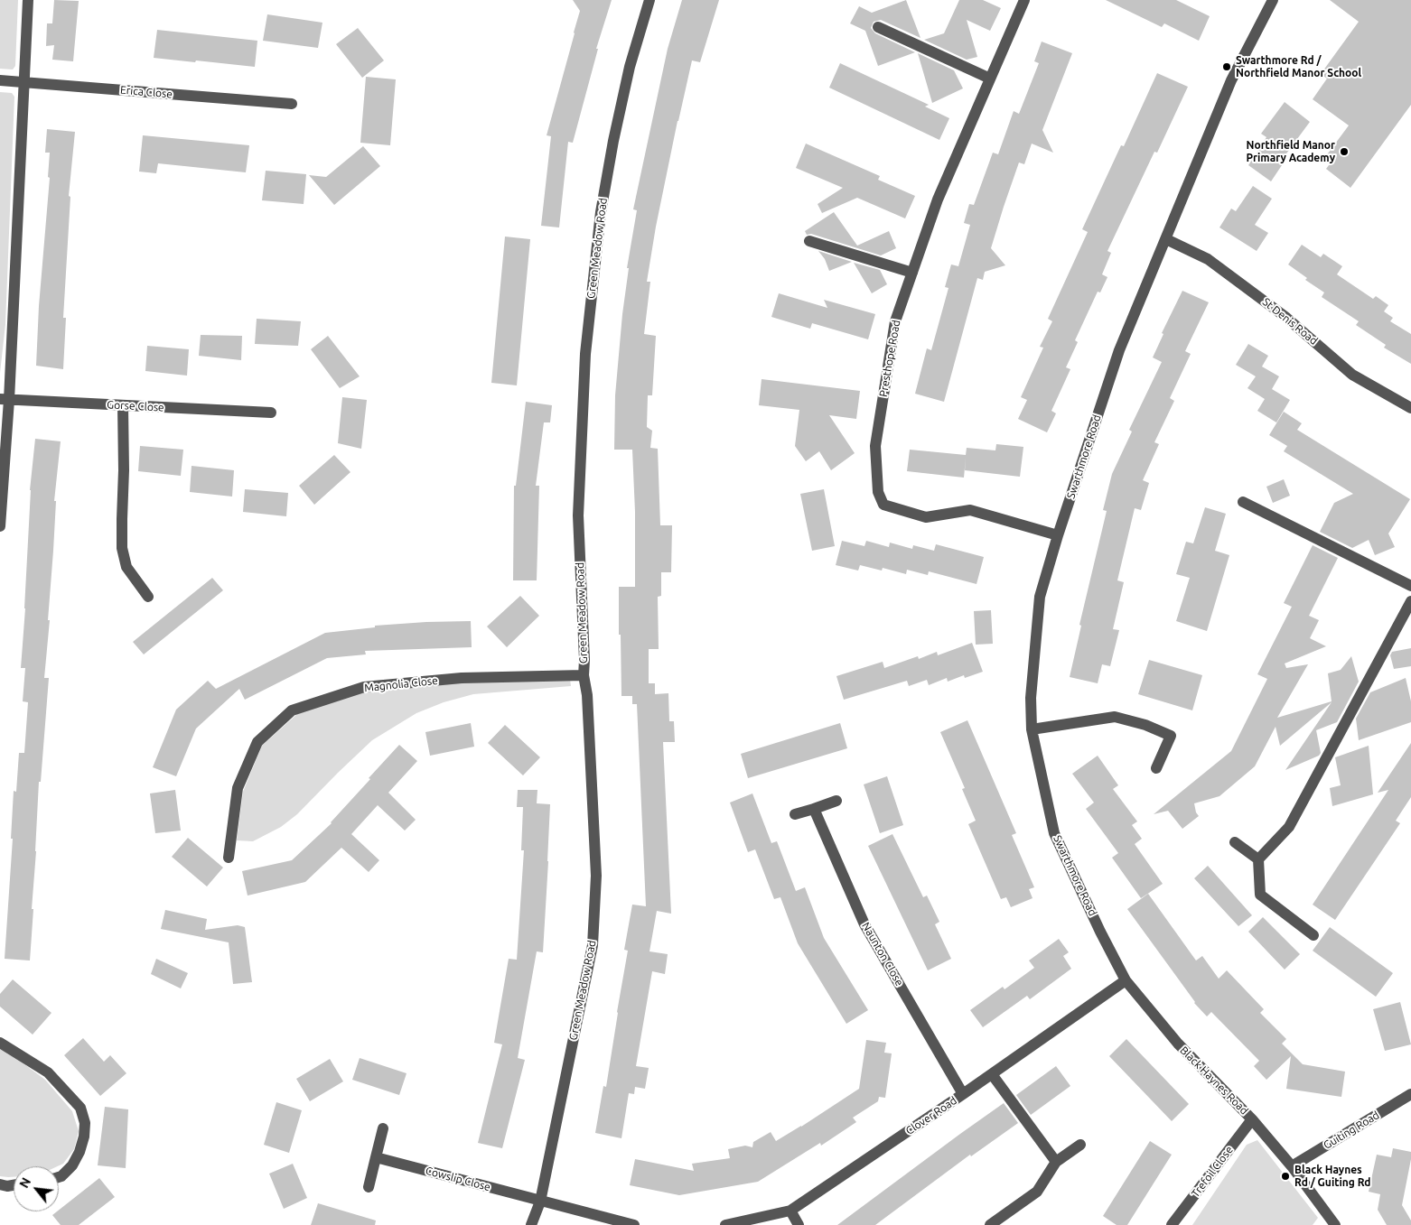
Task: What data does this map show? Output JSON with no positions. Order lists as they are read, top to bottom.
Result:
{
  "streets": {
    "street": [
      "Erica Close",
      "Green Meadow Road",
      "St Denis Road",
      "Presthope Road",
      "Gorse Close",
      "Swarthmore Road",
      "Magnolia Close",
      "Naunton Close",
      "Black Haynes Road",
      "Clover Road",
      "Guiting Road",
      "Trefoil Close",
      "Cowslip Close"
    ]
  },
  "crossings": [
    ["Green Meadow Road", "Magnolia Close"],
    ["Green Meadow Road", "Cowslip Close"],
    ["St Denis Road", "Swarthmore Road"],
    ["Presthope Road", "Swarthmore Road"],
    ["Swarthmore Road", "Black Haynes Road"],
    ["Naunton Close", "Clover Road"],
    ["Black Haynes Road", "Clover Road"],
    ["Black Haynes Road", "Guiting Road"],
    ["Black Haynes Road", "Trefoil Close"]
  ],
  "places": ["Swarthmore Rd / Northfield Manor School", "Northfield Manor Primary Academy", "Black Haynes Rd / Guiting Rd"],
  "north": "top left"
}
